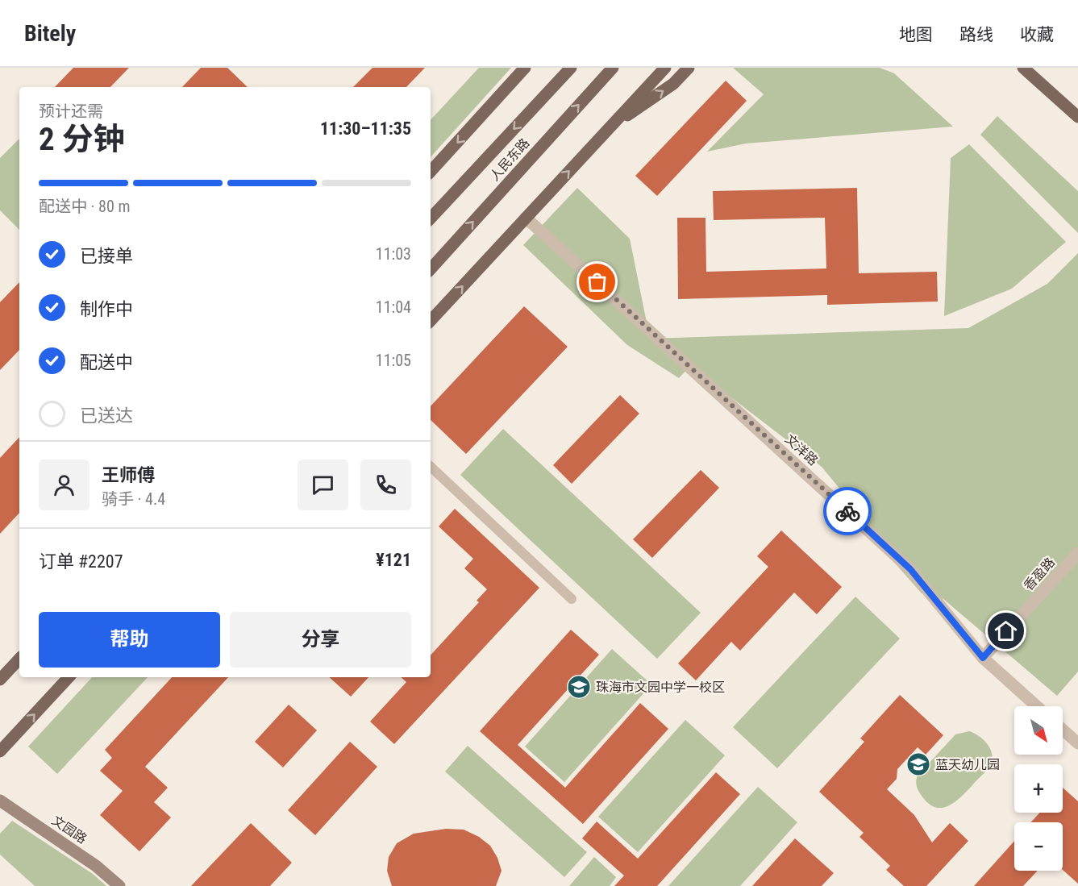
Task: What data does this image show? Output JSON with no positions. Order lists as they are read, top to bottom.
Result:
{
  "streets": {
    "main road": ["人民东路"],
    "street": ["文洋路", "香盈路", "文园路"]
  },
  "crossings": [
    ["文洋路", "香盈路"]
  ],
  "places": {
    "school or university": ["珠海市文园中学一校区", "蓝天幼儿园"]
  },
  "north": "bottom right",
  "page": {
    "header": "Bitely",
    "nav": ["地图", "路线", "收藏"],
    "heading": ["2 分钟", "预计还需", "11:30–11:35"],
    "panel": [
      "王师傅",
      "骑手 · 4.4",
      "订单 #2207",
      "¥121"
    ],
    "bar": "配送中 · 80 m",
    "list": [
      ["已接单", "11:03"],
      ["制作中", "11:04"],
      ["配送中", "11:05"],
      "已送达"
    ],
    "buttons": ["帮助", "分享"],
    "map_buttons": ["+", "−"]
  }
}
